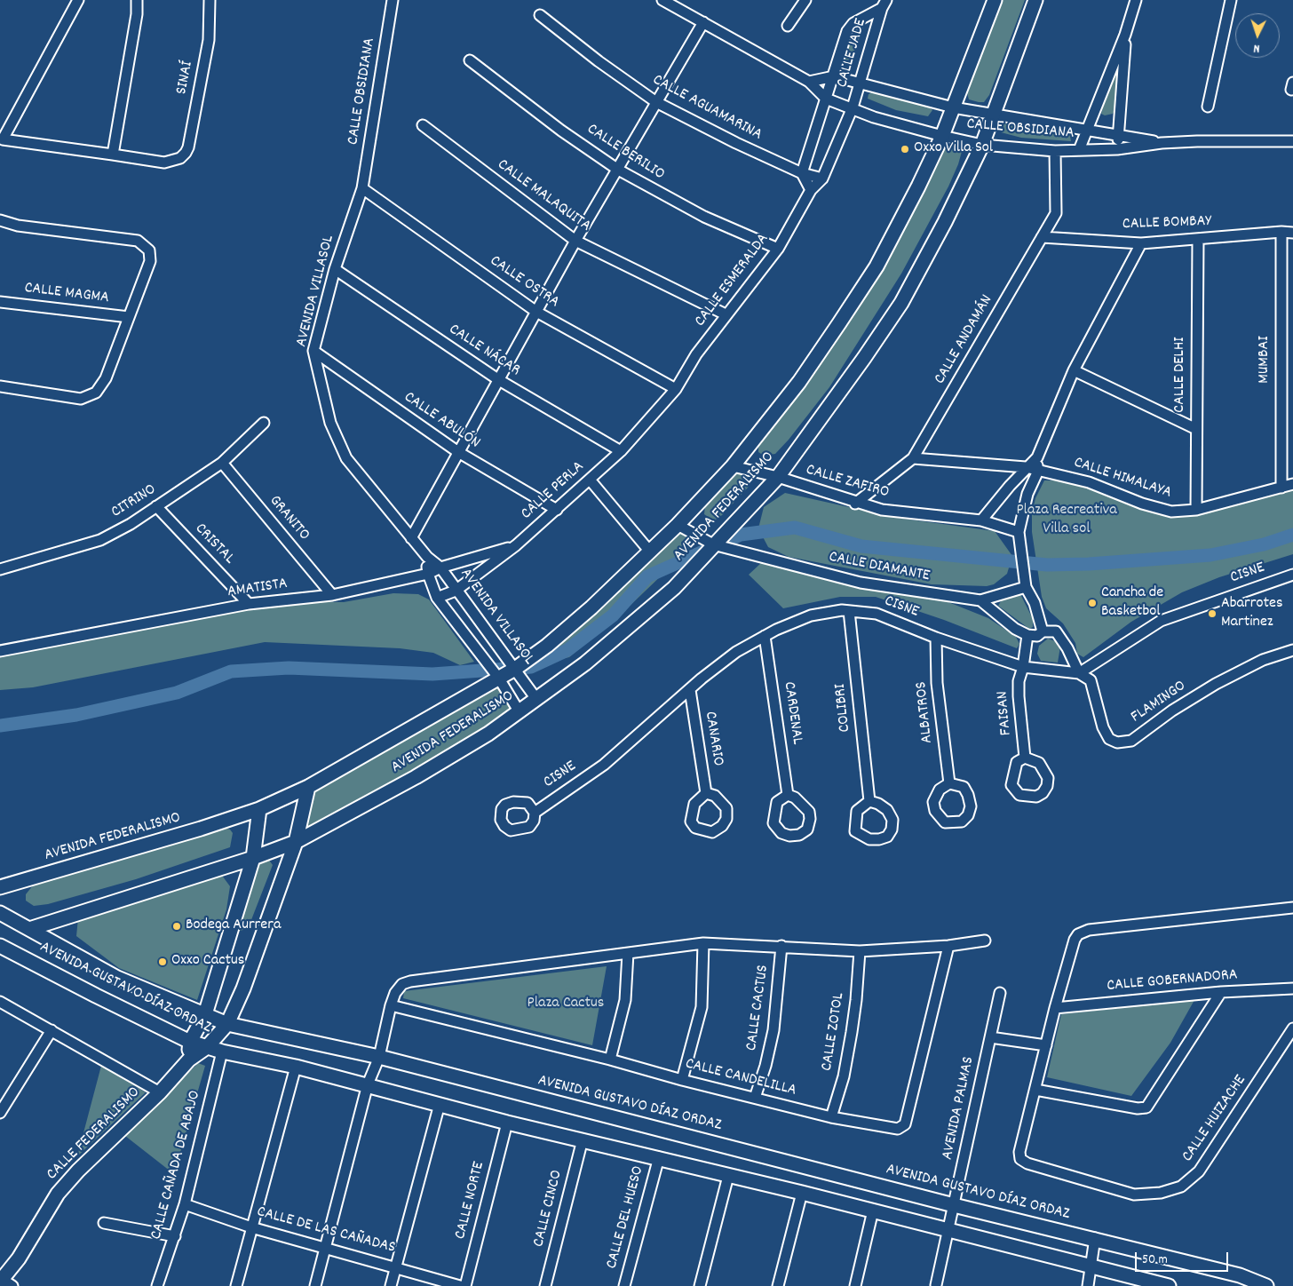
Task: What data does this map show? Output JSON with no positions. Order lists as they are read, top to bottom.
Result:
{
  "streets": {
    "street": [
      "CALLE JADE",
      "SINAÍ",
      "CALLE OBSIDIANA",
      "CALLE AGUAMARINA",
      "CALLE BERILIO",
      "CALLE MALAQUITA",
      "CALLE BOMBAY",
      "CALLE ESMERALDA",
      "CALLE OSTRA",
      "AVENIDA VILLASOL",
      "CALLE MAGMA",
      "CALLE ANDAMÁN",
      "CALLE NÁCAR",
      "MUMBAI",
      "CALLE DELHI",
      "CALLE ABULÓN",
      "CALLE HIMALAYA",
      "CALLE ZAFIRO",
      "CALLE PERLA",
      "CITRINO",
      "AVENIDA FEDERALISMO",
      "GRANITO",
      "CRISTAL",
      "CALLE DIAMANTE",
      "CISNE",
      "AMATISTA",
      "FLAMINGO",
      "COLIBRI",
      "ALBATROS",
      "CARDENAL",
      "FAISAN",
      "CANARIO",
      "CALLE GOBERNADORA",
      "AVENIDA GUSTAVO DÍAZ ORDAZ",
      "CALLE CACTUS",
      "CALLE ZOTOL",
      "CALLE CANDELILLA",
      "AVENIDA PALMAS",
      "CALLE HUIZACHE",
      "CALLE FEDERALISMO",
      "CALLE CAÑADA DE ABAJO",
      "CALLE NORTE",
      "CALLE CINCO",
      "CALLE DEL HUESO",
      "CALLE DE LAS CAÑADAS"
    ]
  },
  "crossings": [
    ["CALLE JADE", "CALLE OBSIDIANA"],
    ["CALLE JADE", "CALLE ESMERALDA"],
    ["CALLE OBSIDIANA", "CALLE ESMERALDA"],
    ["CALLE OBSIDIANA", "CALLE OSTRA"],
    ["CALLE OBSIDIANA", "AVENIDA VILLASOL"],
    ["CALLE OBSIDIANA", "CALLE ANDAMÁN"],
    ["CALLE OBSIDIANA", "AVENIDA FEDERALISMO"],
    ["CALLE AGUAMARINA", "CALLE ESMERALDA"],
    ["CALLE BERILIO", "CALLE ESMERALDA"],
    ["CALLE MALAQUITA", "CALLE ESMERALDA"],
    ["CALLE BOMBAY", "CALLE ANDAMÁN"],
    ["CALLE BOMBAY", "MUMBAI"],
    ["CALLE BOMBAY", "CALLE DELHI"],
    ["CALLE ESMERALDA", "CALLE OSTRA"],
    ["CALLE ESMERALDA", "CALLE PERLA"],
    ["CALLE OSTRA", "AVENIDA VILLASOL"],
    ["CALLE OSTRA", "CALLE PERLA"],
    ["AVENIDA VILLASOL", "CALLE NÁCAR"],
    ["AVENIDA VILLASOL", "CALLE ABULÓN"],
    ["AVENIDA VILLASOL", "CALLE PERLA"],
    ["AVENIDA VILLASOL", "AVENIDA FEDERALISMO"],
    ["AVENIDA VILLASOL", "AMATISTA"],
    ["CALLE ANDAMÁN", "CALLE HIMALAYA"],
    ["CALLE NÁCAR", "CALLE PERLA"],
    ["MUMBAI", "CALLE HIMALAYA"],
    ["CALLE DELHI", "CALLE HIMALAYA"],
    ["CALLE ABULÓN", "CALLE PERLA"],
    ["CALLE ZAFIRO", "AVENIDA FEDERALISMO"],
    ["CALLE PERLA", "AMATISTA"],
    ["CITRINO", "GRANITO"],
    ["CITRINO", "CRISTAL"],
    ["AVENIDA FEDERALISMO", "CALLE DIAMANTE"],
    ["AVENIDA FEDERALISMO", "AVENIDA GUSTAVO DÍAZ ORDAZ"],
    ["GRANITO", "AMATISTA"],
    ["CRISTAL", "AMATISTA"],
    ["CISNE", "FLAMINGO"],
    ["CISNE", "COLIBRI"],
    ["CISNE", "ALBATROS"],
    ["CISNE", "CARDENAL"],
    ["CISNE", "FAISAN"],
    ["CISNE", "CANARIO"],
    ["AVENIDA GUSTAVO DÍAZ ORDAZ", "AVENIDA PALMAS"],
    ["AVENIDA GUSTAVO DÍAZ ORDAZ", "CALLE FEDERALISMO"],
    ["AVENIDA GUSTAVO DÍAZ ORDAZ", "CALLE CAÑADA DE ABAJO"],
    ["AVENIDA GUSTAVO DÍAZ ORDAZ", "CALLE NORTE"],
    ["AVENIDA GUSTAVO DÍAZ ORDAZ", "CALLE CINCO"],
    ["AVENIDA GUSTAVO DÍAZ ORDAZ", "CALLE DEL HUESO"],
    ["CALLE CACTUS", "CALLE CANDELILLA"],
    ["CALLE ZOTOL", "CALLE CANDELILLA"],
    ["CALLE CAÑADA DE ABAJO", "CALLE DE LAS CAÑADAS"]
  ],
  "parks": ["Plaza Recreativa Villa sol", "Plaza Cactus"],
  "places": [
    "Oxxo Villa Sol",
    "Cancha de Basketbol",
    "Abarrotes Martinez",
    "Bodega Aurrera",
    "Oxxo Cactus"
  ],
  "scale_bar": "50 m",
  "north": "bottom"
}
